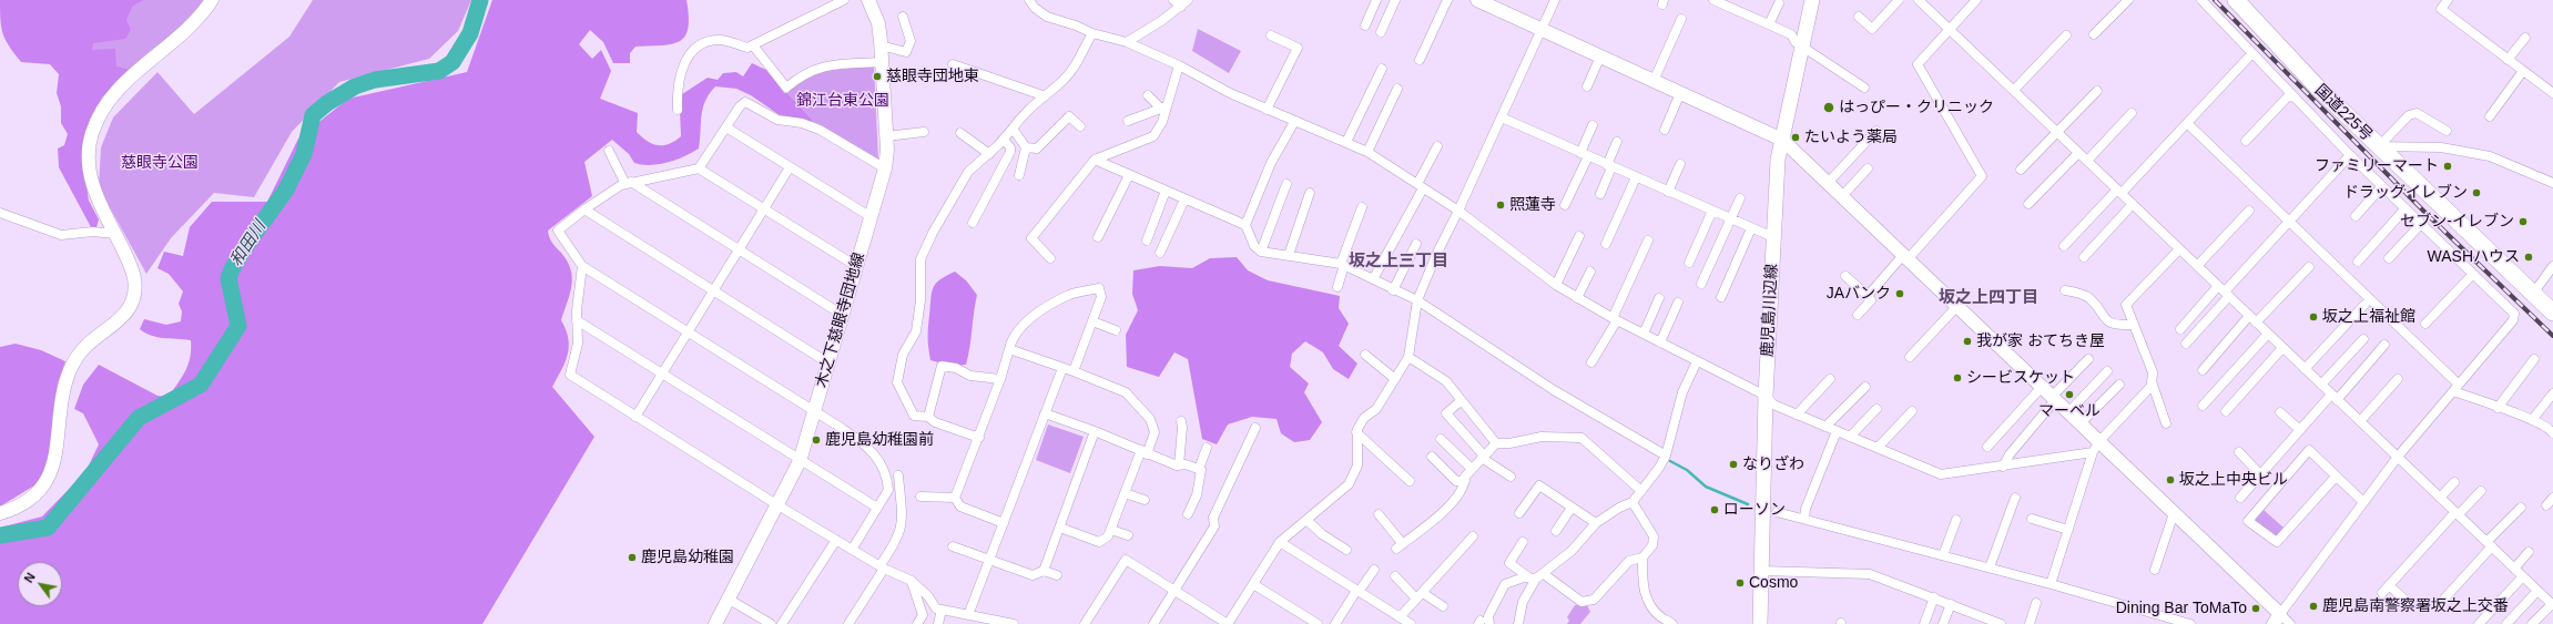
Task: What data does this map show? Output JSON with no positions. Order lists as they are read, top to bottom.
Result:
{
  "streets": {
    "highway": ["国道225号"],
    "main road": ["鹿児島川辺線"],
    "street": ["木之下慈眼寺団地線"]
  },
  "districts": ["坂之上三丁目", "坂之上四丁目"],
  "water": ["和田川"],
  "parks": ["錦江台東公園", "慈眼寺公園"],
  "places": [
    "慈眼寺団地東",
    "はっぴー・クリニック",
    "たいよう薬局",
    "ファミリーマート",
    "ドラッグイレブン",
    "照蓮寺",
    "セブン-イレブン",
    "WASHハウス",
    "JAバンク",
    "坂之上福祉館",
    "我が家 おてちき屋",
    "シービスケット",
    "マーベル",
    "鹿児島幼稚園前",
    "なりざわ",
    "坂之上中央ビル",
    "ローソン",
    "鹿児島幼稚園",
    "Cosmo",
    "鹿児島南警察署坂之上交番",
    "Dining Bar ToMaTo"
  ],
  "north": "top left"
}
